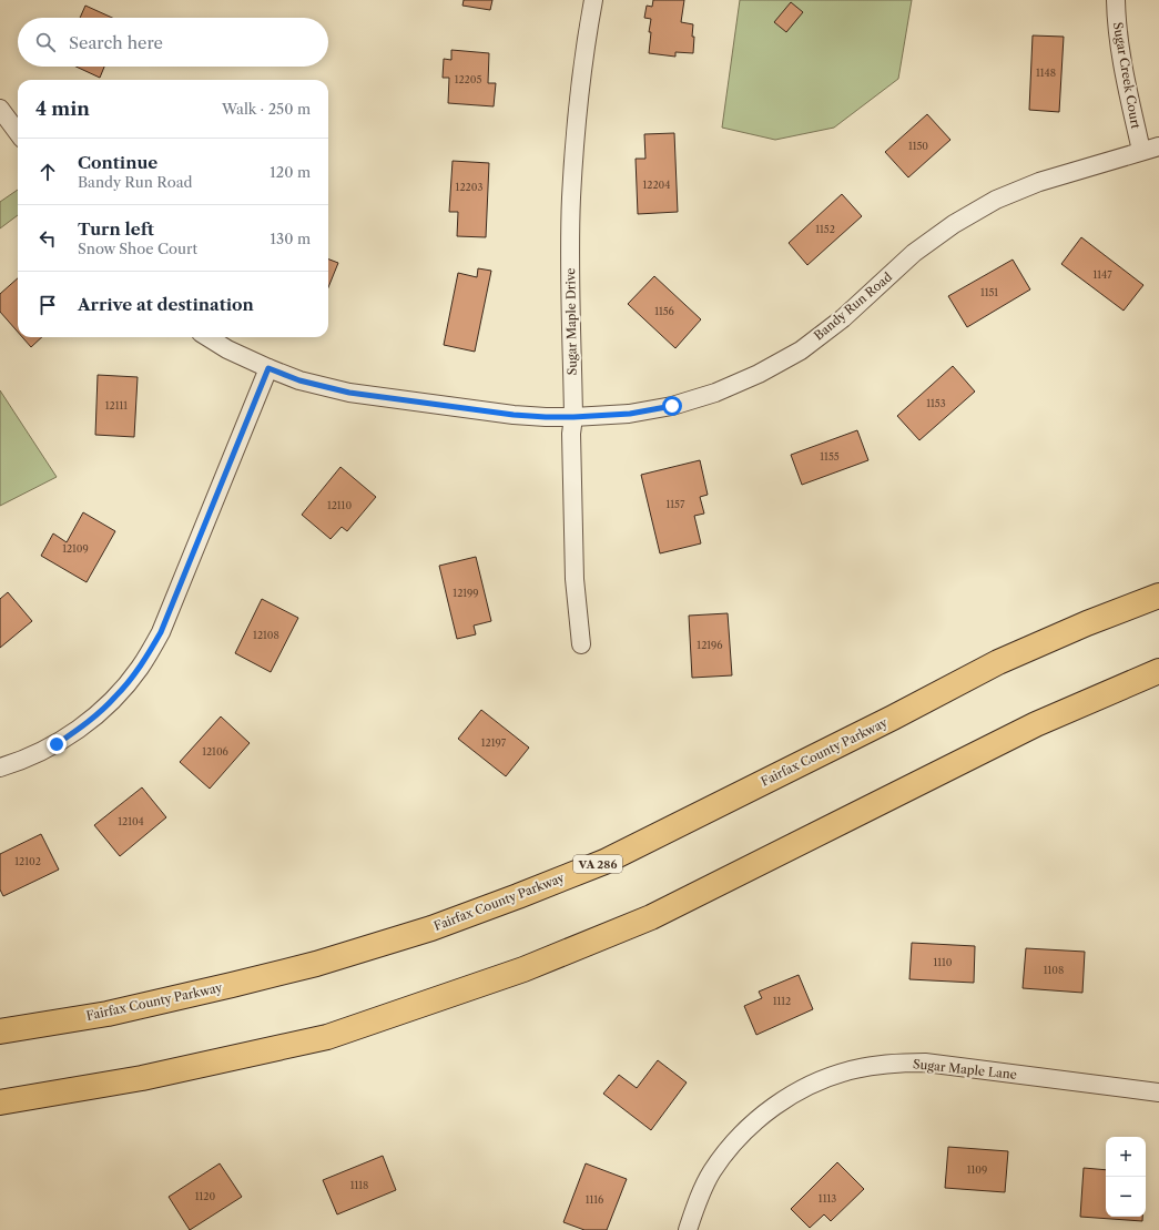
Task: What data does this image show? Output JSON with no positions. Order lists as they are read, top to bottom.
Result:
{
  "streets": {
    "highway": ["Fairfax County Parkway", "VA 286"],
    "street": [
      "Sugar Creek Court",
      "Bandy Run Road",
      "Sugar Maple Drive",
      "Sugar Maple Lane"
    ]
  },
  "crossings": [
    ["Sugar Creek Court", "Bandy Run Road"],
    ["Bandy Run Road", "Sugar Maple Drive"]
  ],
  "house_numbers": [
    "1148",
    "12205",
    "1150",
    "12204",
    "12203",
    "1152",
    "1147",
    "1151",
    "1156",
    "1153",
    "12111",
    "1155",
    "1157",
    "12110",
    "12109",
    "12199",
    "12108",
    "12196",
    "12197",
    "12106",
    "12104",
    "12102",
    "1110",
    "1108",
    "1112",
    "1109",
    "1118",
    "1120",
    "1113",
    "1116"
  ],
  "page": {
    "search": "Search here",
    "heading": ["4 min", "Walk · 250 m"],
    "list": [
      ["Continue", "Bandy Run Road", "120 m"],
      ["Turn left", "Snow Shoe Court", "130 m"],
      "Arrive at destination"
    ],
    "map_buttons": ["+", "−"]
  }
}
